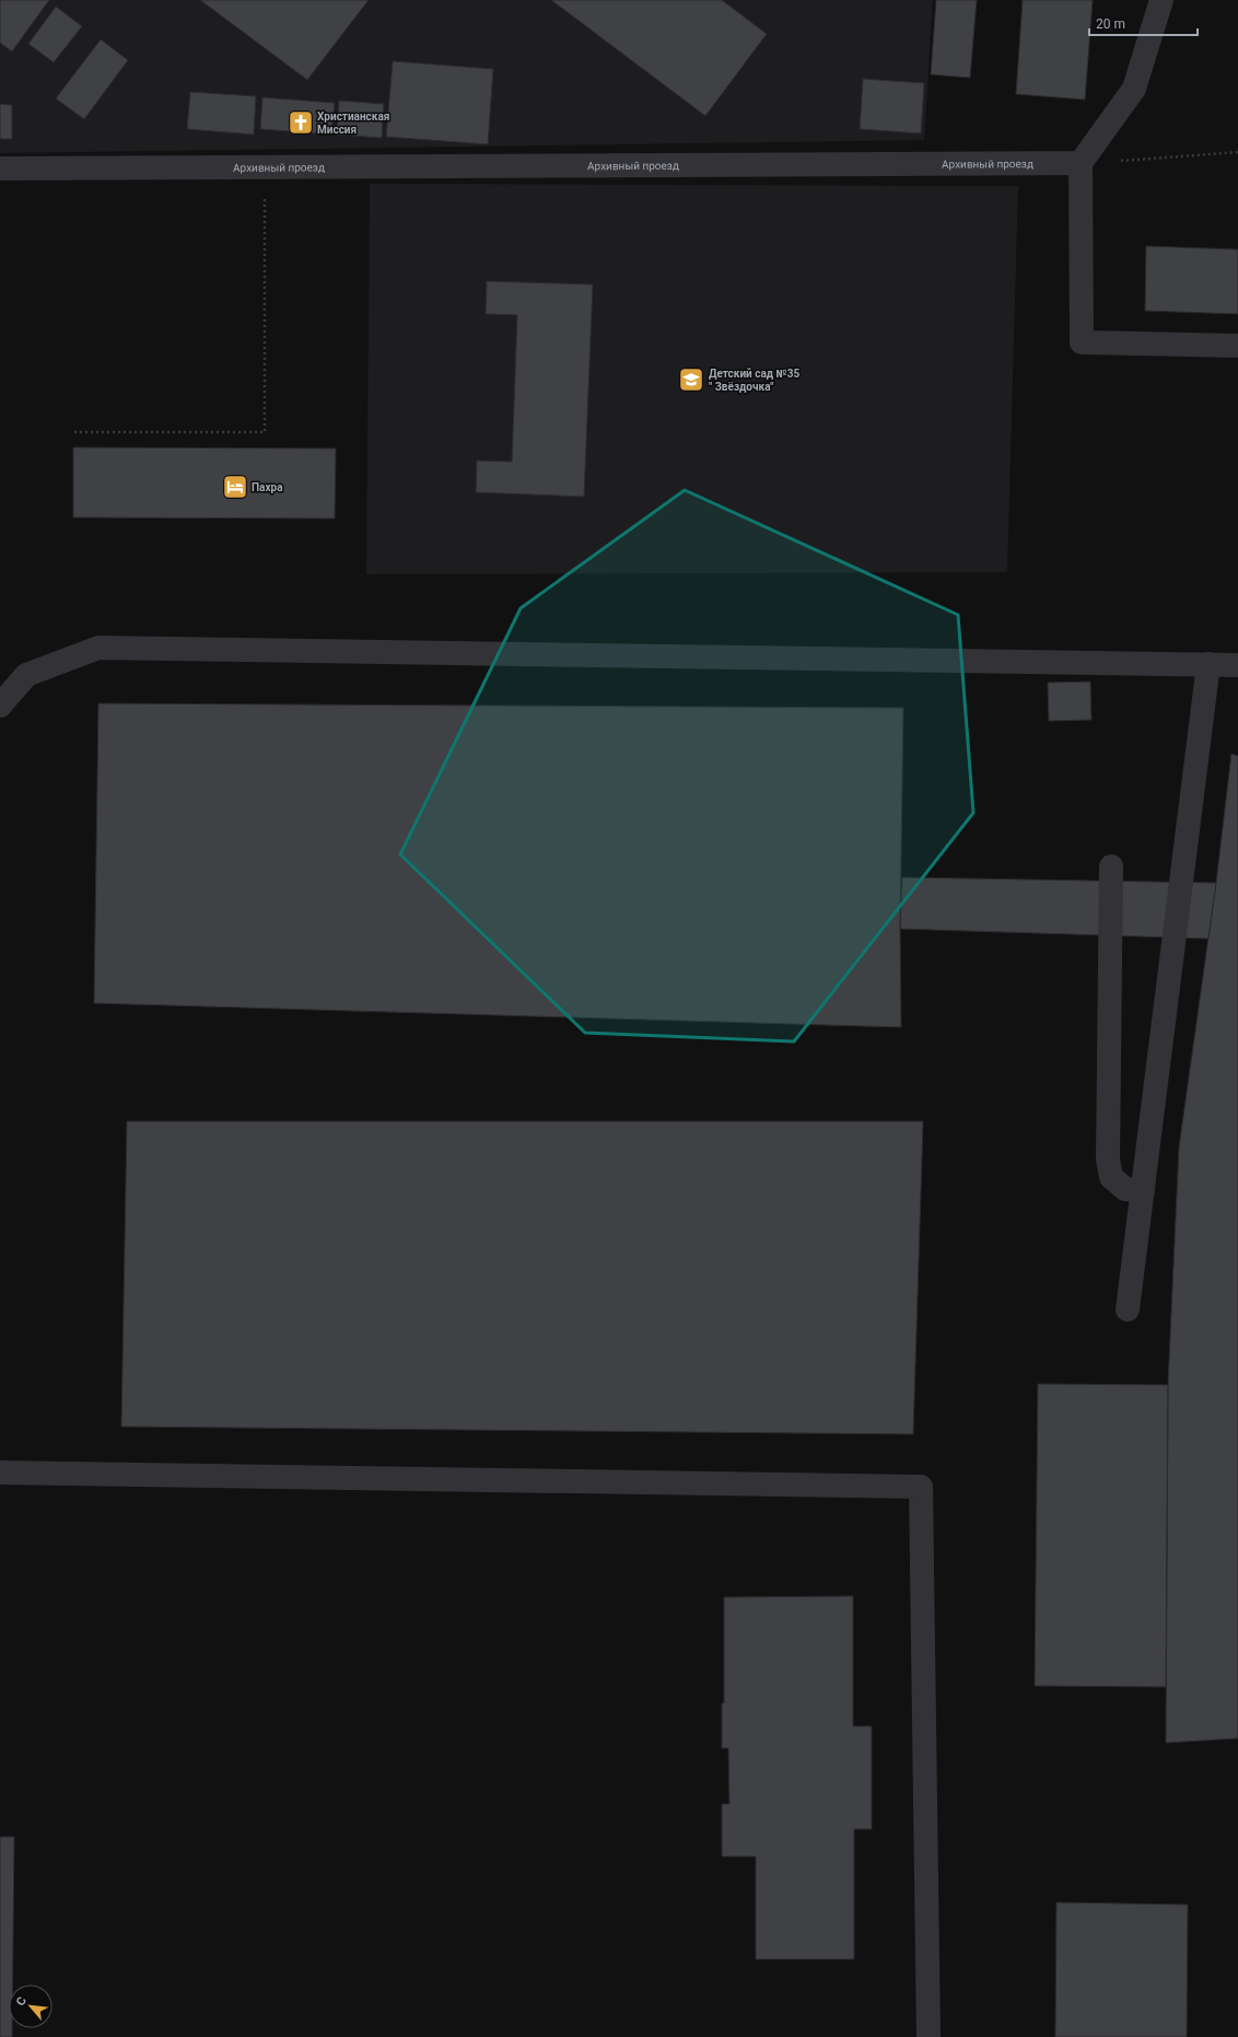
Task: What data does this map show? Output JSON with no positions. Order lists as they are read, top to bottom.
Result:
{
  "streets": {
    "street": ["Архивный проезд"]
  },
  "places": {
    "church": ["Христианская Миссия"],
    "school or university": ["Детский сад №35 \" Звёздочка\""],
    "hotel": ["Пахра"]
  },
  "scale_bar": "20 m",
  "north": "top left"
}
